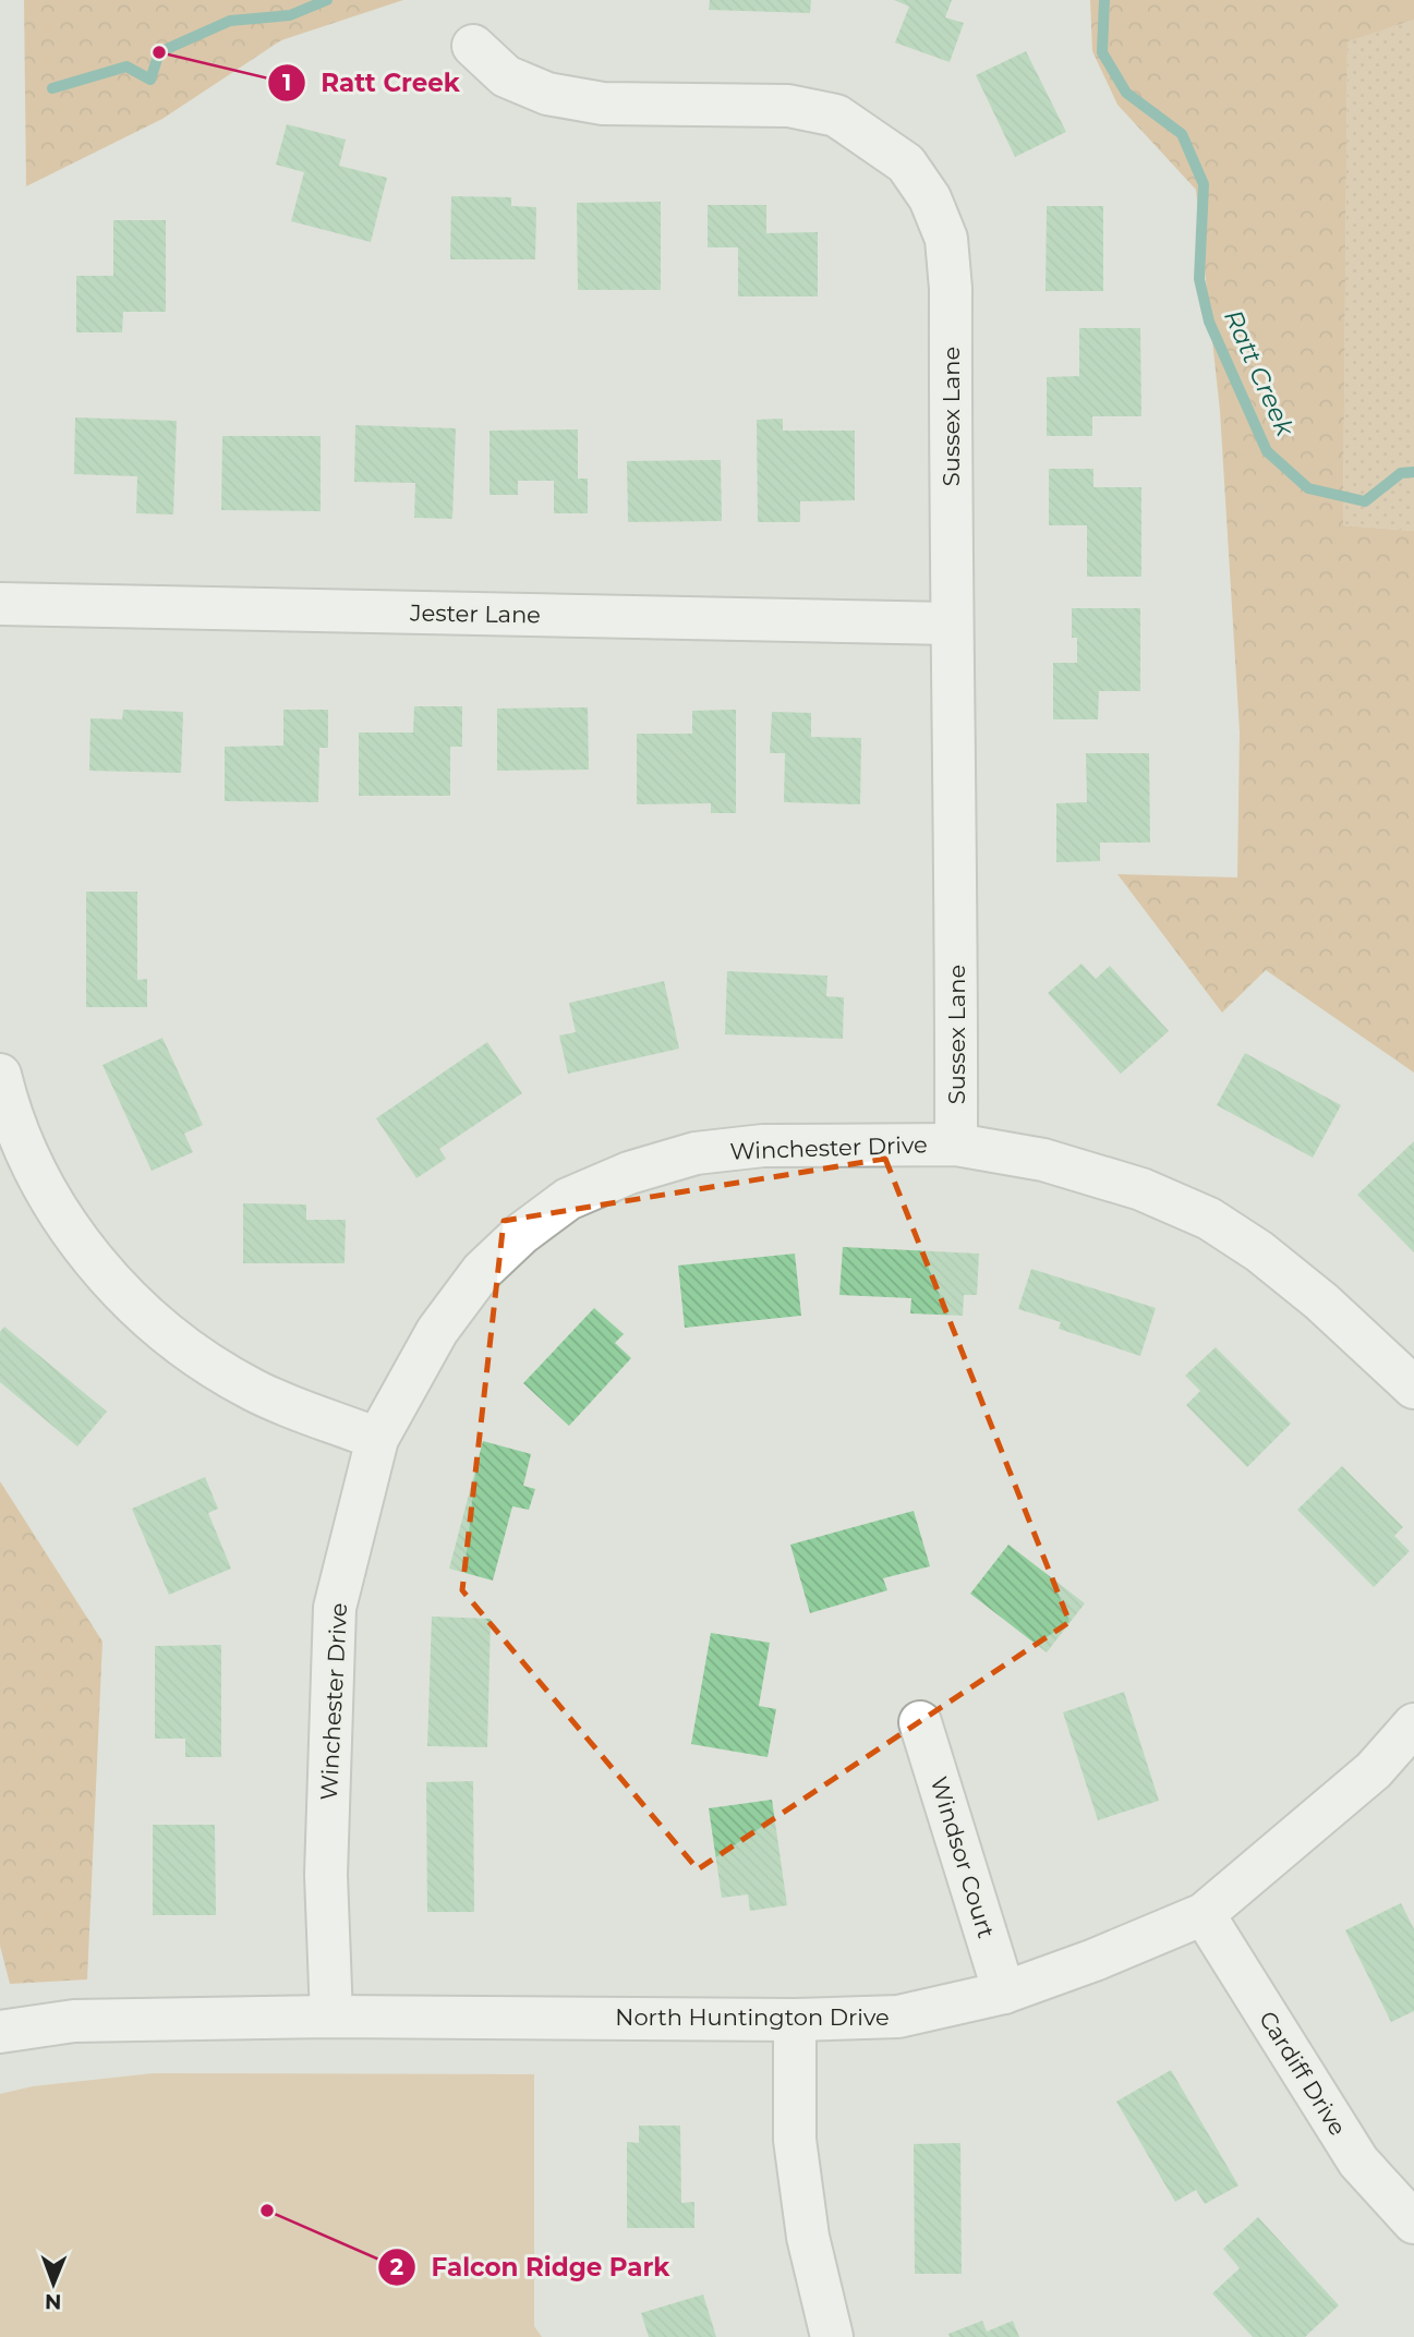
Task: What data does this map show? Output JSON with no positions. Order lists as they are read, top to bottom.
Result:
{
  "streets": {
    "street": [
      "Sussex Lane",
      "Jester Lane",
      "Winchester Drive",
      "Windsor Court",
      "North Huntington Drive",
      "Cardiff Drive"
    ]
  },
  "crossings": [
    ["Sussex Lane", "Jester Lane"],
    ["Sussex Lane", "Winchester Drive"],
    ["Winchester Drive", "North Huntington Drive"],
    ["Windsor Court", "North Huntington Drive"],
    ["North Huntington Drive", "Cardiff Drive"]
  ],
  "water": ["Ratt Creek"],
  "places": ["Ratt Creek", "Falcon Ridge Park"],
  "north": "bottom"
}
